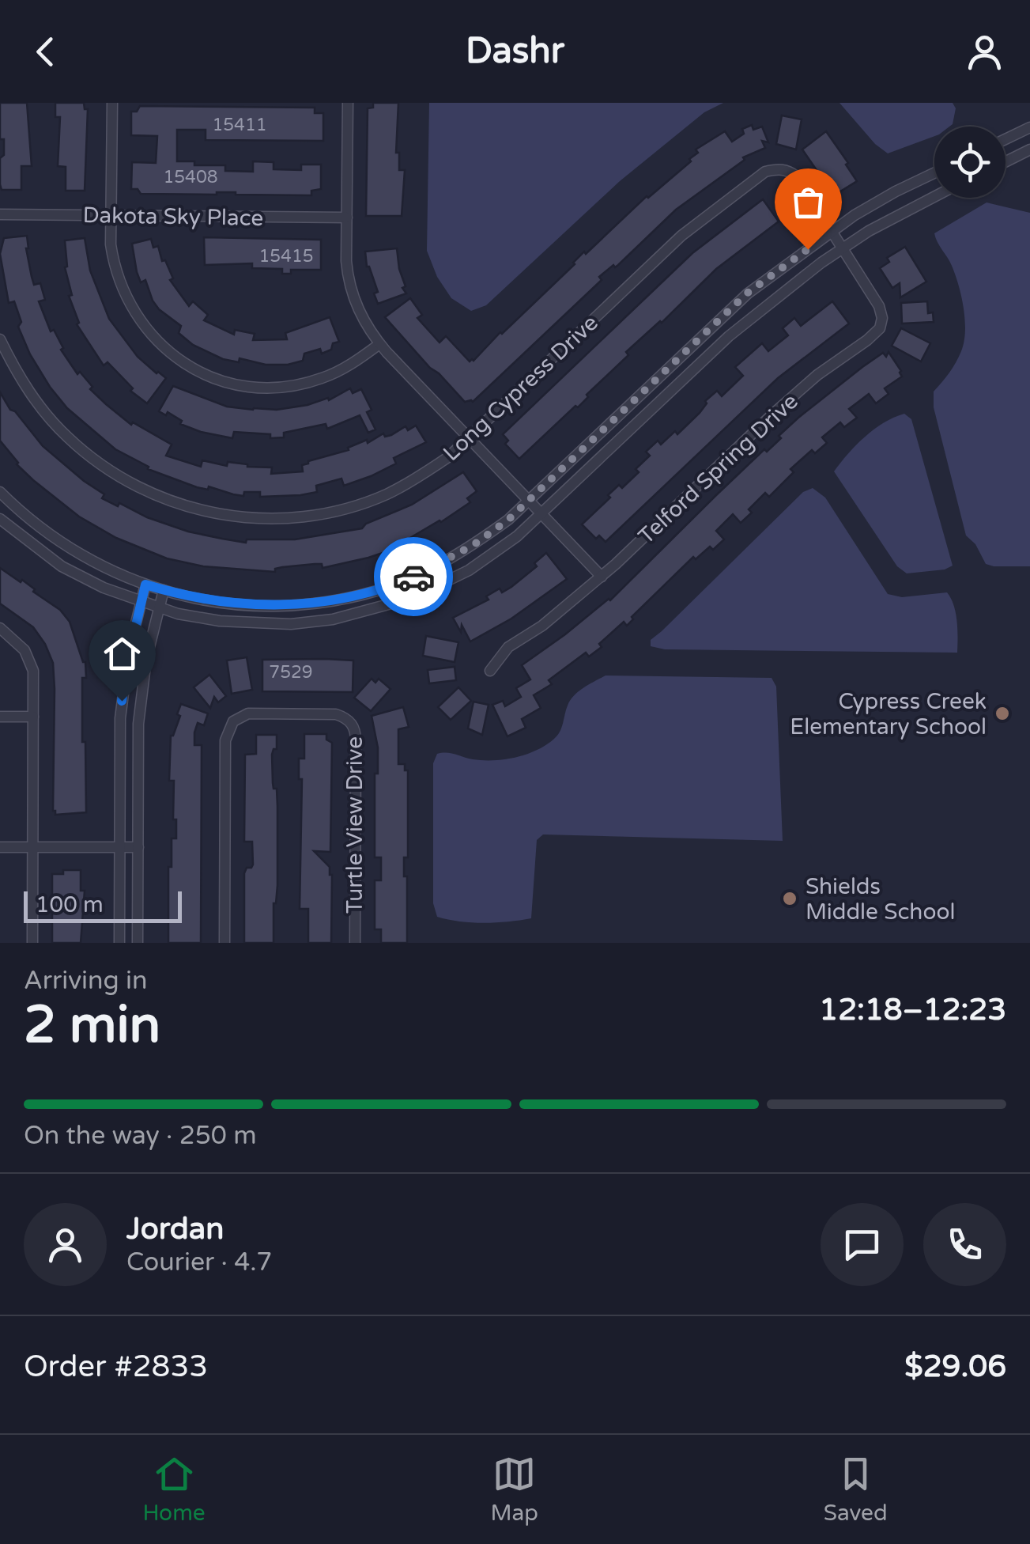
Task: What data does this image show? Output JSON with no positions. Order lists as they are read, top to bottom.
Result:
{
  "streets": {
    "street": [
      "Dakota Sky Place",
      "Long Cypress Drive",
      "Telford Spring Drive",
      "Turtle View Drive"
    ]
  },
  "crossings": [
    ["Long Cypress Drive", "Telford Spring Drive"]
  ],
  "places": ["Cypress Creek Elementary School", "Shields Middle School"],
  "house_numbers": [
    "15411",
    "15408",
    "15415",
    "7529"
  ],
  "scale_bar": "100 m",
  "page": {
    "header": "Dashr",
    "scale": "100 m",
    "heading": ["2 min", "Arriving in", "12:18–12:23"],
    "panel": [
      "Jordan",
      "Courier · 4.7",
      "Order #2833",
      "$29.06"
    ],
    "bar": "On the way · 250 m",
    "tabs": ["Home", "Map", "Saved"]
  }
}
